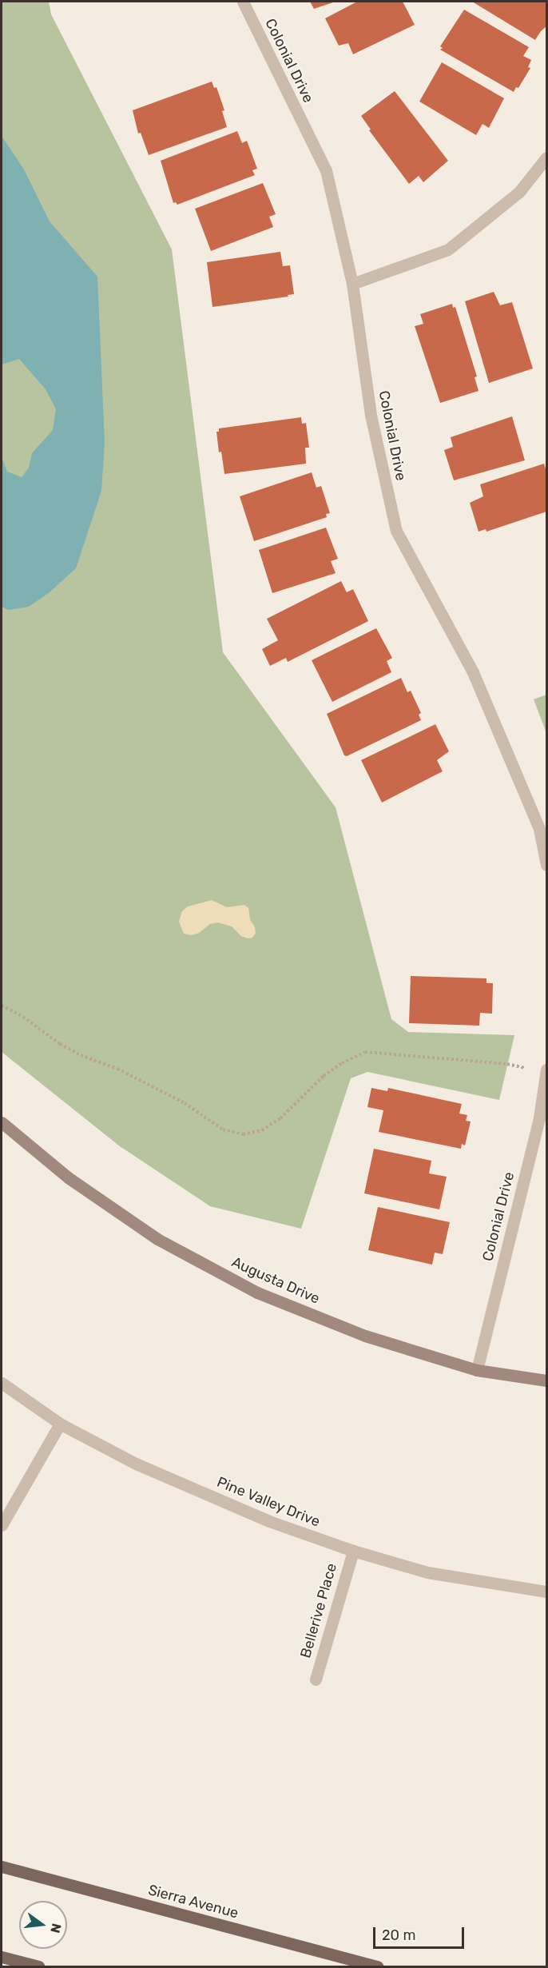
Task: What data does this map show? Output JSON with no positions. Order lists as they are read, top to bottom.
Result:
{
  "streets": {
    "main road": ["Sierra Avenue"],
    "street": [
      "Colonial Drive",
      "Augusta Drive",
      "Pine Valley Drive",
      "Bellerive Place"
    ]
  },
  "crossings": [
    ["Colonial Drive", "Augusta Drive"],
    ["Pine Valley Drive", "Bellerive Place"]
  ],
  "scale_bar": "20 m",
  "north": "right"
}
